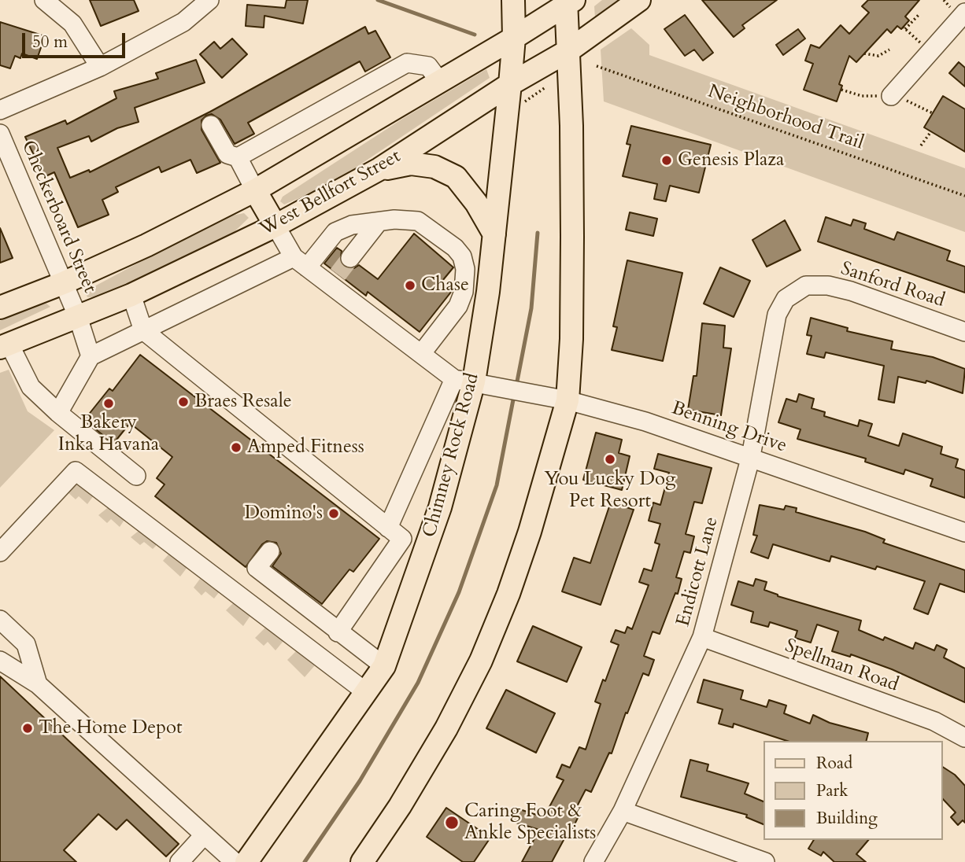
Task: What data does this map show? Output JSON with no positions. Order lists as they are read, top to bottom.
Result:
{
  "streets": {
    "main road": ["West Bellfort Street", "Chimney Rock Road"],
    "street": [
      "Checkerboard Street",
      "Sanford Road",
      "Benning Drive",
      "Endicott Lane",
      "Spellman Road"
    ],
    "path": ["Neighborhood Trail"]
  },
  "crossings": [
    ["West Bellfort Street", "Checkerboard Street"],
    ["West Bellfort Street", "Chimney Rock Road"],
    ["Sanford Road", "Endicott Lane"],
    ["Benning Drive", "Chimney Rock Road"],
    ["Benning Drive", "Endicott Lane"],
    ["Endicott Lane", "Spellman Road"]
  ],
  "places": [
    "Genesis Plaza",
    "Chase",
    "Braes Resale",
    "Bakery Inka Havana",
    "Amped Fitness",
    "You Lucky Dog Pet Resort",
    "Domino's",
    "The Home Depot",
    "Caring Foot & Ankle Specialists"
  ],
  "legend": ["Road", "Park", "Building"],
  "scale_bar": "50 m"
}
